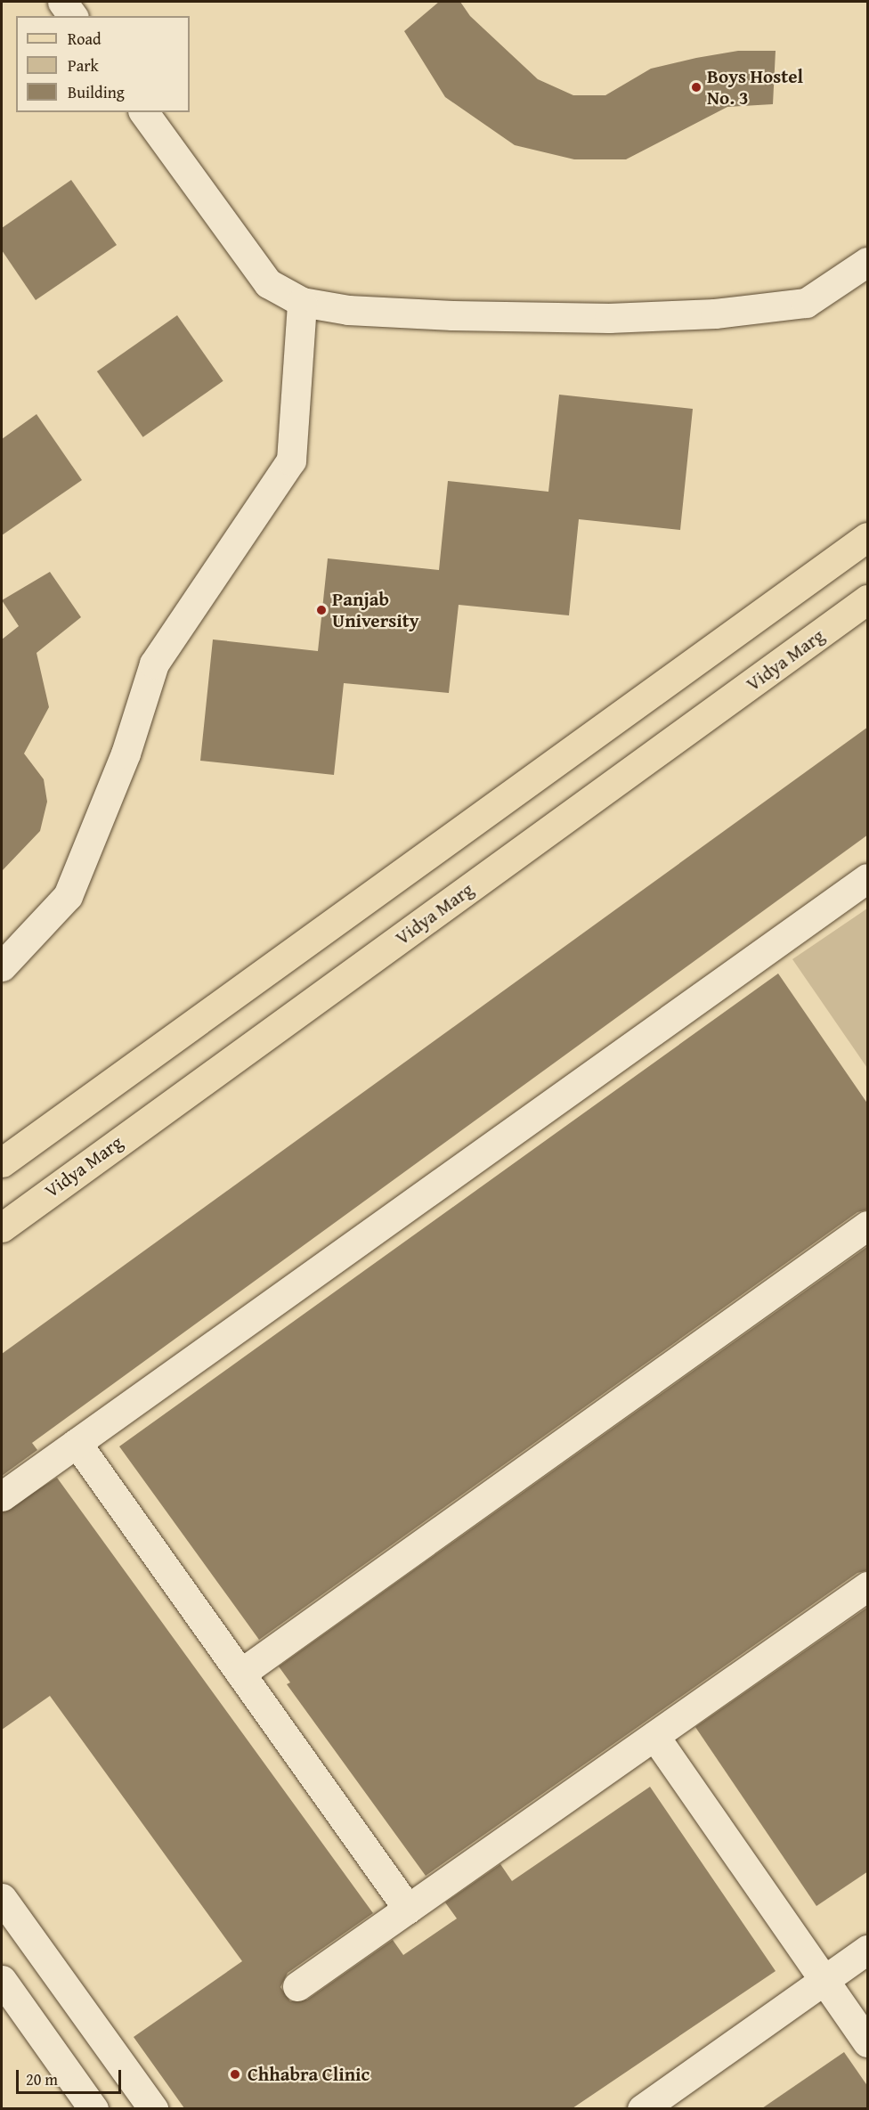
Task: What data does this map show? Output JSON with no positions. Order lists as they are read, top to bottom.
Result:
{
  "streets": {
    "main road": ["Vidya Marg"]
  },
  "places": ["Boys Hostel No. 3", "Panjab University", "Chhabra Clinic"],
  "legend": ["Road", "Park", "Building"],
  "scale_bar": "20 m"
}
